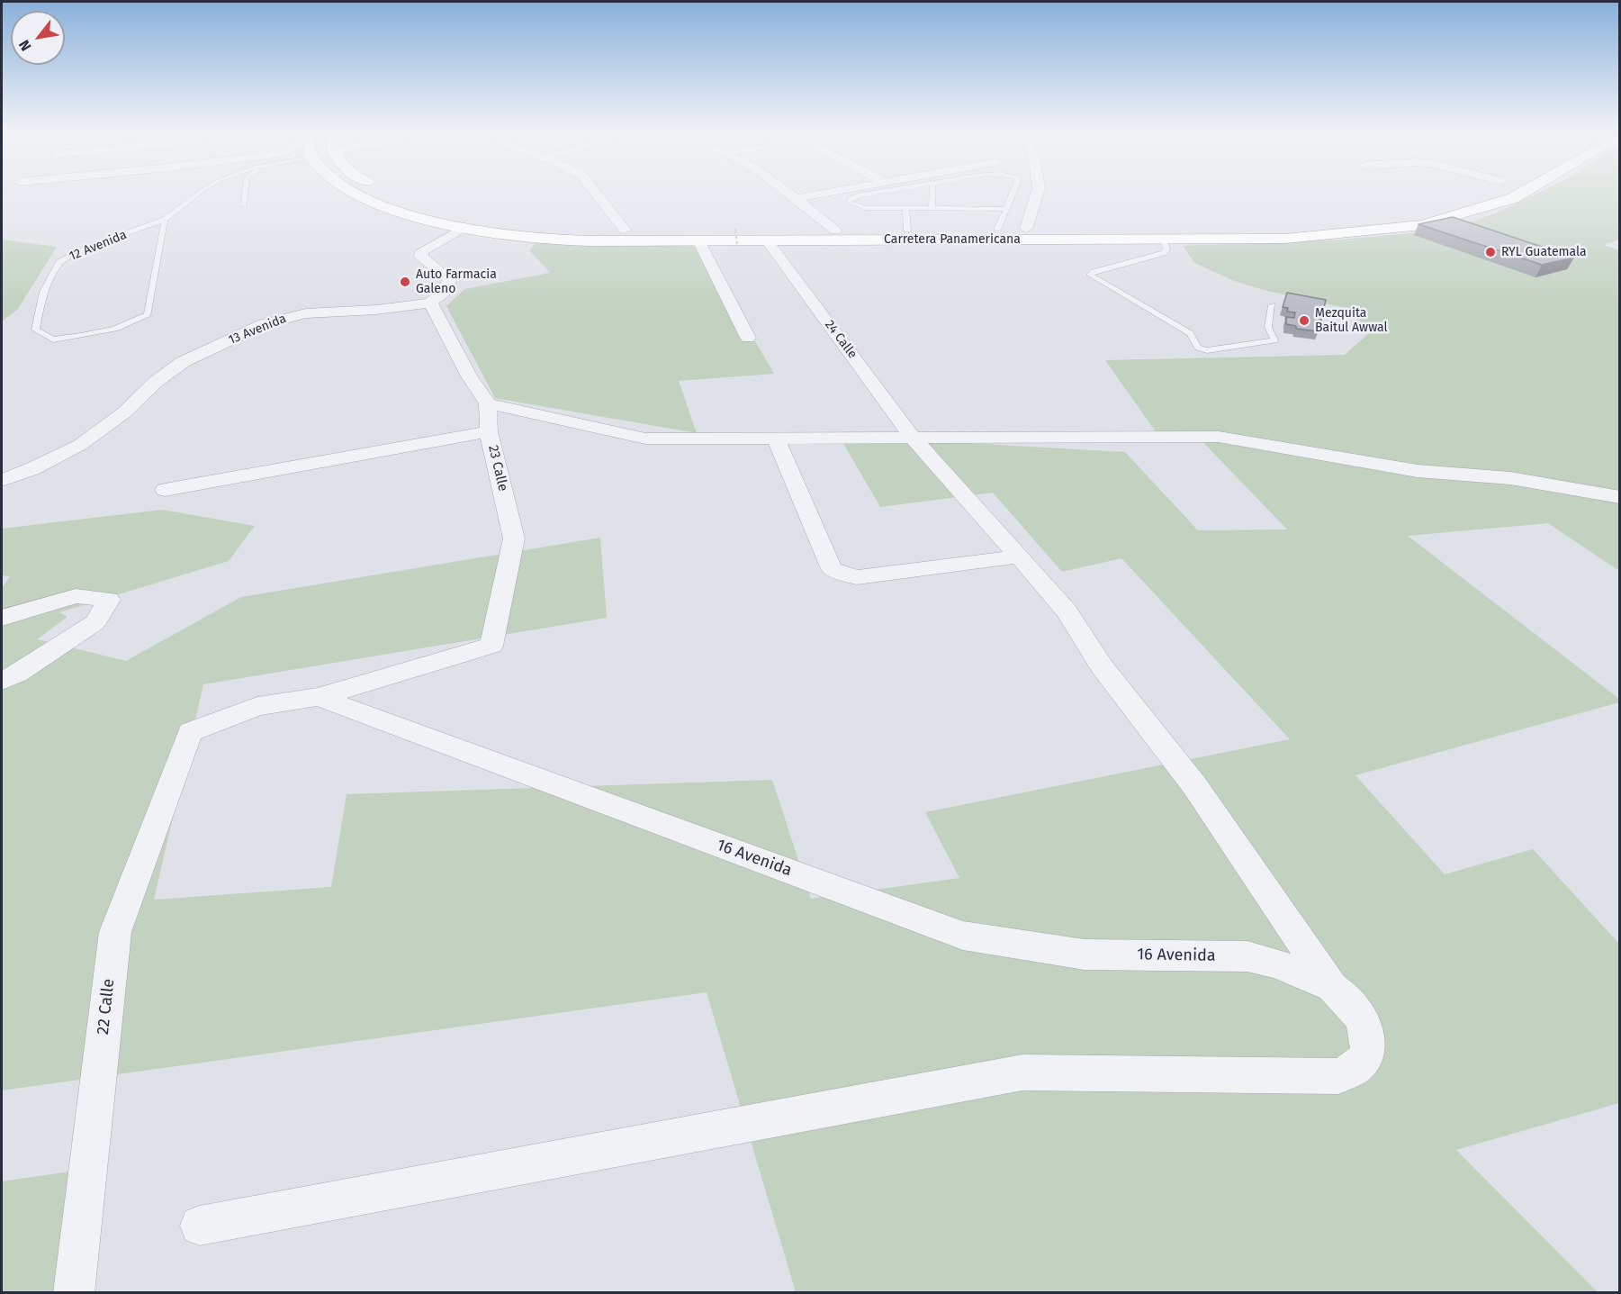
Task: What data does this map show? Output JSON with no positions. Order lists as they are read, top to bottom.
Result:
{
  "streets": {
    "highway": ["Carretera Panamericana"],
    "street": [
      "13 Avenida",
      "24 Calle",
      "23 Calle",
      "16 Avenida",
      "22 Calle"
    ],
    "lane": ["12 Avenida"]
  },
  "crossings": [
    ["Carretera Panamericana", "24 Calle"],
    ["24 Calle", "16 Avenida"],
    ["23 Calle", "16 Avenida"],
    ["16 Avenida", "22 Calle"]
  ],
  "places": ["RYL Guatemala", "Auto Farmacia Galeno", "Mezquita Baitul Awwal"],
  "north": "bottom left"
}
